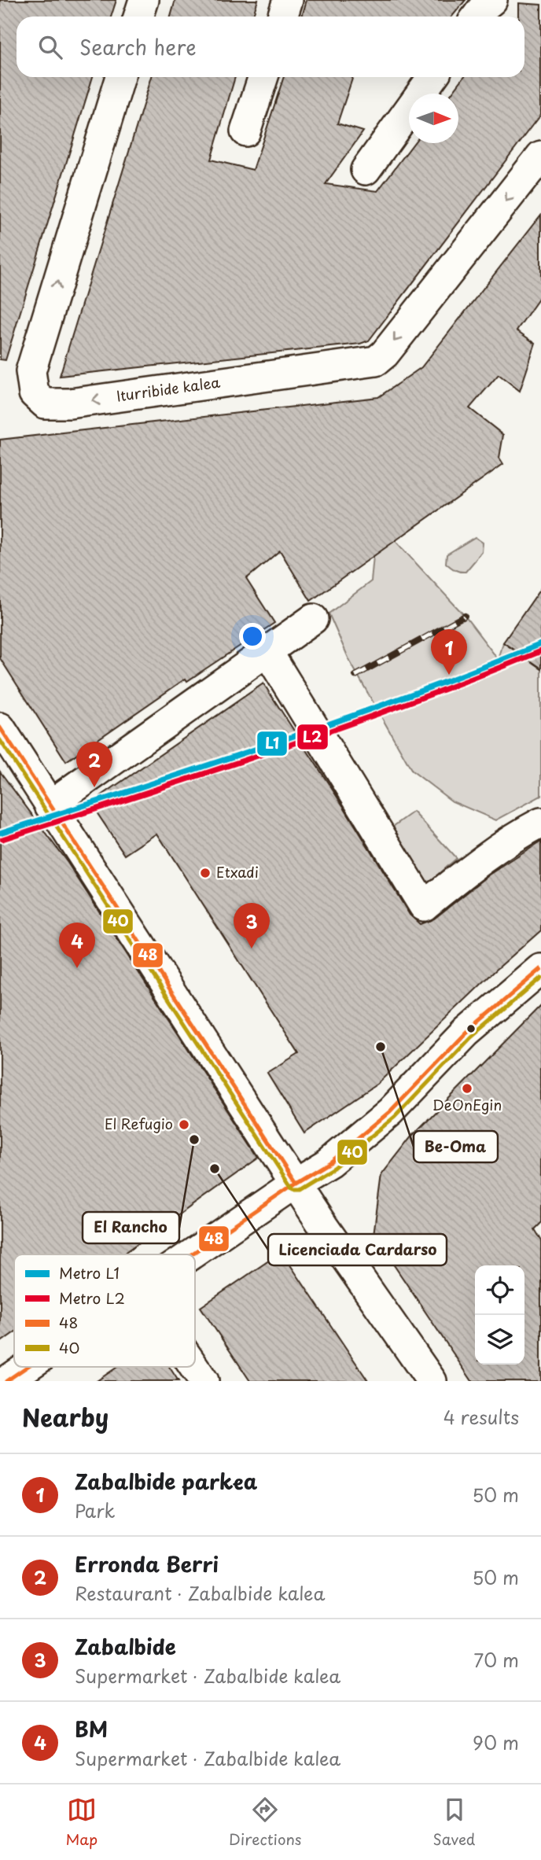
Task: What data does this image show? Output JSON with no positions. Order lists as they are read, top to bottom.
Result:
{
  "streets": {
    "street": ["Iturribide kalea"]
  },
  "places": [
    "Etxadi",
    "Be-Oma",
    "DeOnEgin",
    "El Refugio",
    "El Rancho",
    "Licenciada Cardarso"
  ],
  "lines": [
    "metro line L1",
    "metro line L2",
    "transit line 48",
    "transit line 40"
  ],
  "legend": [
    "Metro L1",
    "Metro L2",
    "48",
    "40"
  ],
  "north": "right",
  "page": {
    "search": "Search here",
    "pins": [
      "1",
      "2",
      "3",
      "4"
    ],
    "heading": ["Nearby", "4 results"],
    "list": [
      {
        "mark": "1",
        "name": "Zabalbide parkea",
        "note": "Park",
        "value": "50 m"
      },
      {
        "mark": "2",
        "name": "Erronda Berri",
        "note": "Restaurant · Zabalbide kalea",
        "value": "50 m"
      },
      {
        "mark": "3",
        "name": "Zabalbide",
        "note": "Supermarket · Zabalbide kalea",
        "value": "70 m"
      },
      {
        "mark": "4",
        "name": "BM",
        "note": "Supermarket · Zabalbide kalea",
        "value": "90 m"
      }
    ],
    "nav": ["Map", "Directions", "Saved"]
  }
}
